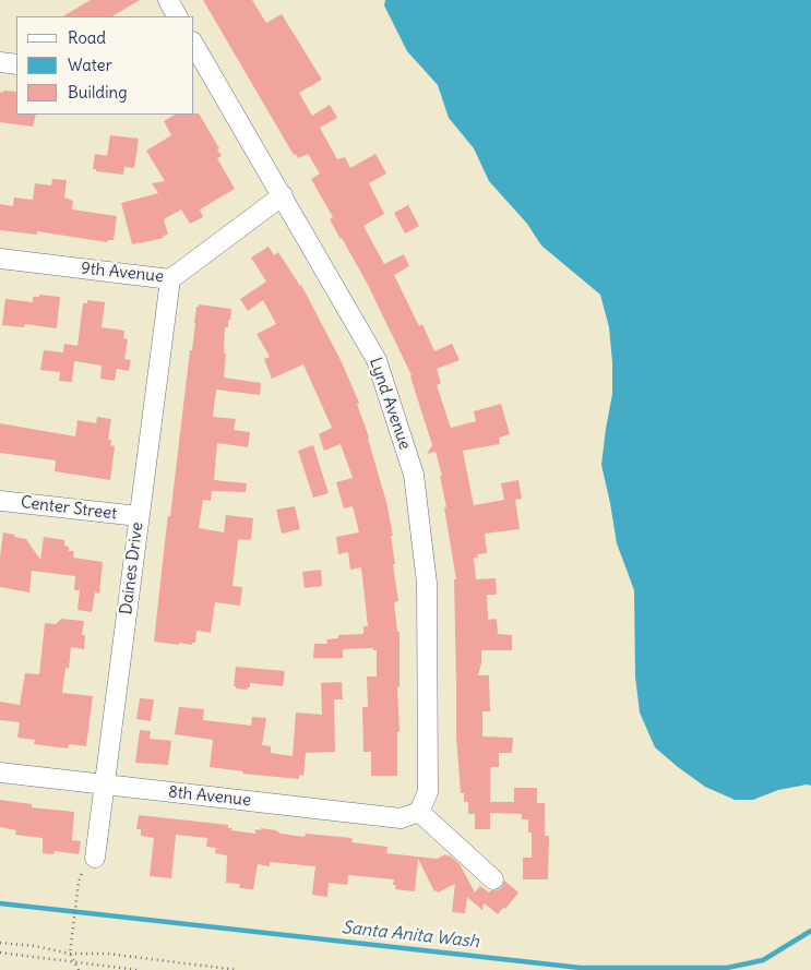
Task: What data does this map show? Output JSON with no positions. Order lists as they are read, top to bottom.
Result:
{
  "streets": {
    "street": [
      "9th Avenue",
      "Lynd Avenue",
      "Center Street",
      "Daines Drive",
      "8th Avenue"
    ]
  },
  "crossings": [
    ["9th Avenue", "Lynd Avenue"],
    ["9th Avenue", "Daines Drive"],
    ["Lynd Avenue", "8th Avenue"],
    ["Center Street", "Daines Drive"],
    ["Daines Drive", "8th Avenue"]
  ],
  "water": ["Santa Anita Wash"],
  "legend": ["Road", "Water", "Building"]
}
